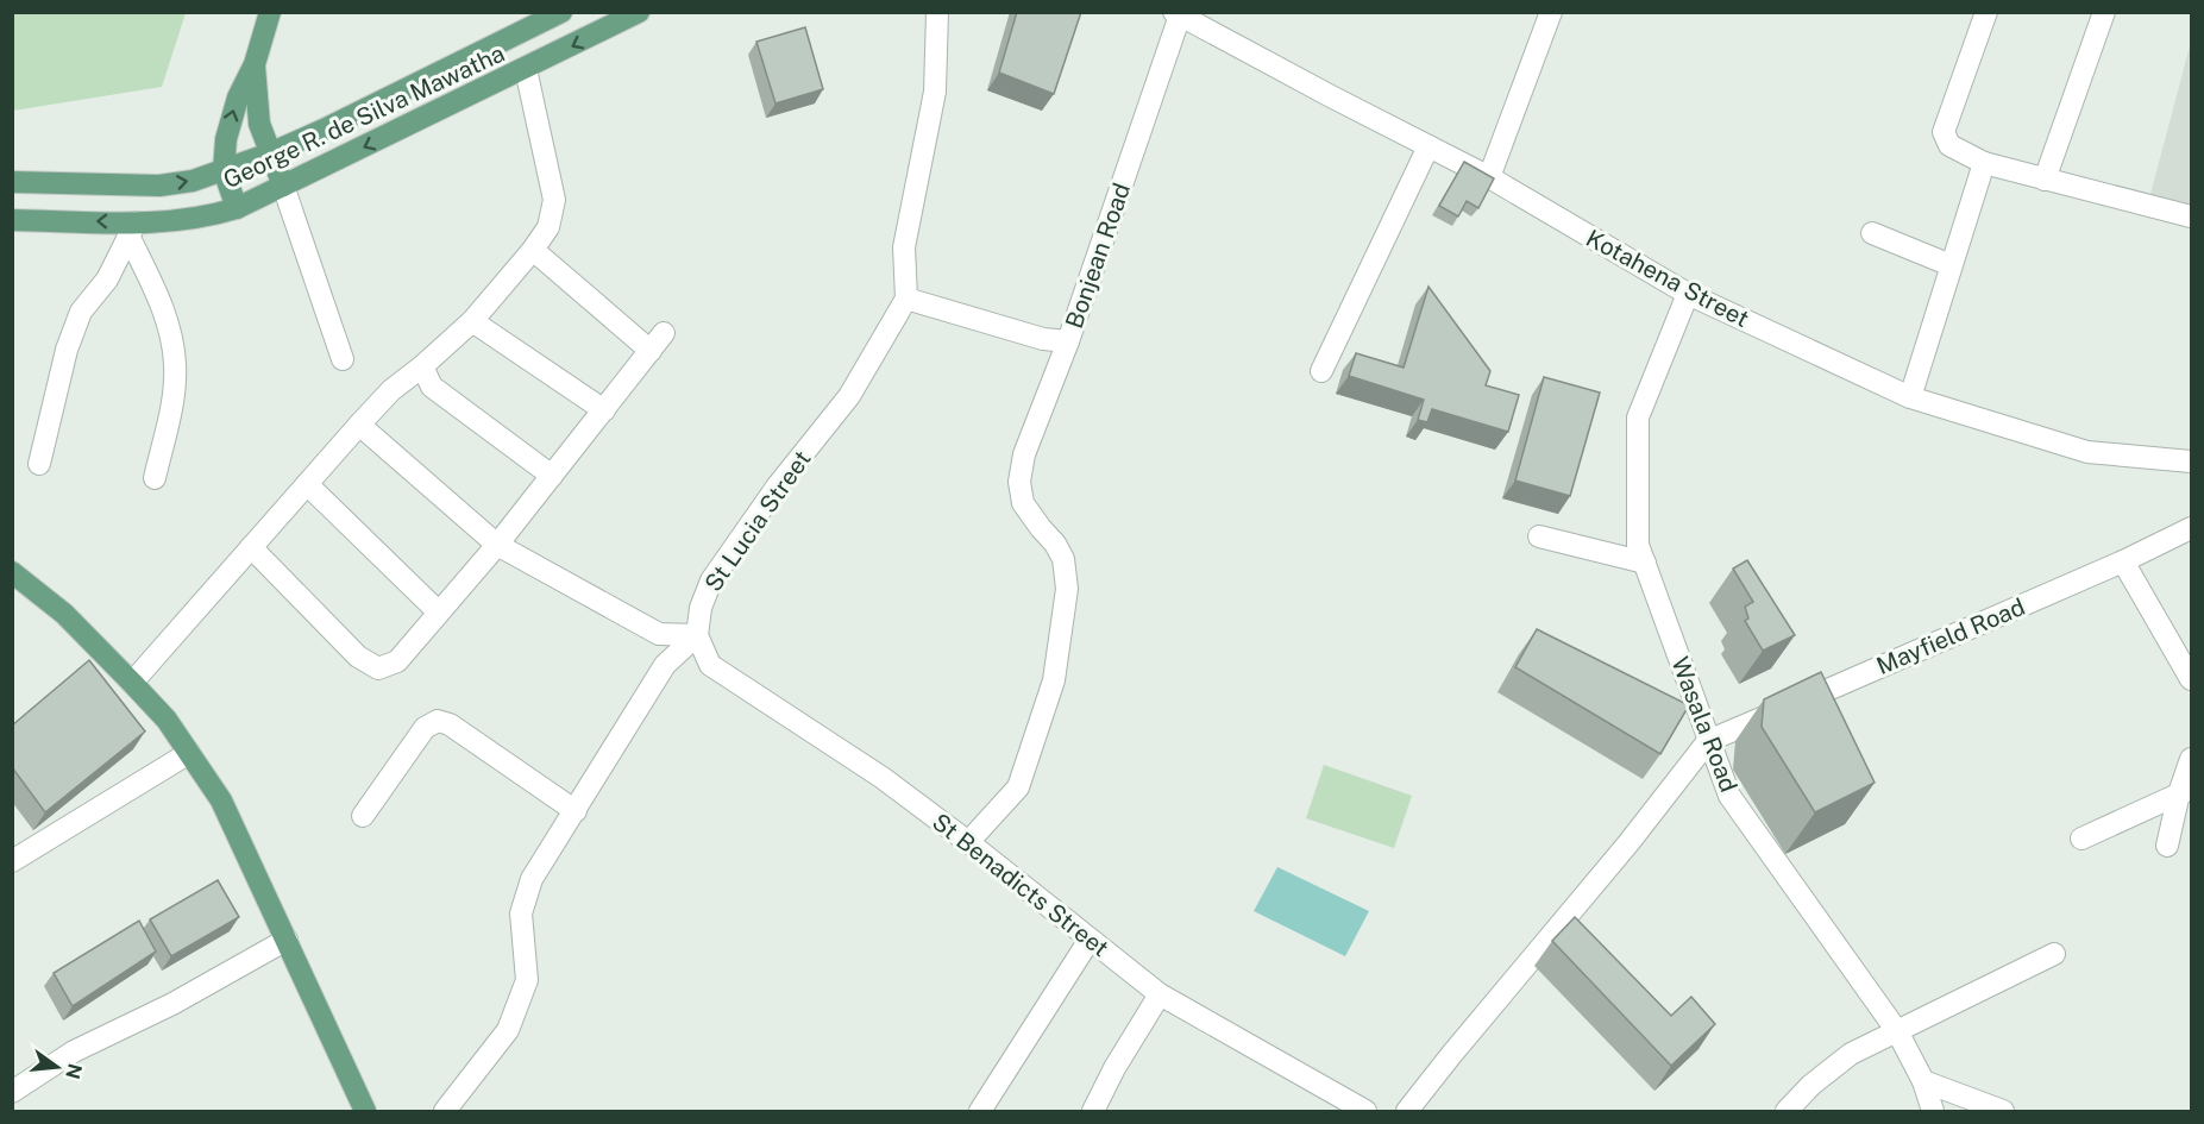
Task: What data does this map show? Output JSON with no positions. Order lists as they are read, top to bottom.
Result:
{
  "streets": {
    "main road": ["George R. de Silva Mawatha"],
    "street": [
      "Bonjean Road",
      "Kotahena Street",
      "St Lucia Street",
      "Mayfield Road",
      "Wasala Road",
      "St Benadicts Street"
    ]
  },
  "crossings": [
    ["Bonjean Road", "Kotahena Street"],
    ["Bonjean Road", "St Lucia Street"],
    ["Kotahena Street", "Wasala Road"],
    ["St Lucia Street", "St Benadicts Street"],
    ["Mayfield Road", "Wasala Road"]
  ],
  "north": "right"
}
